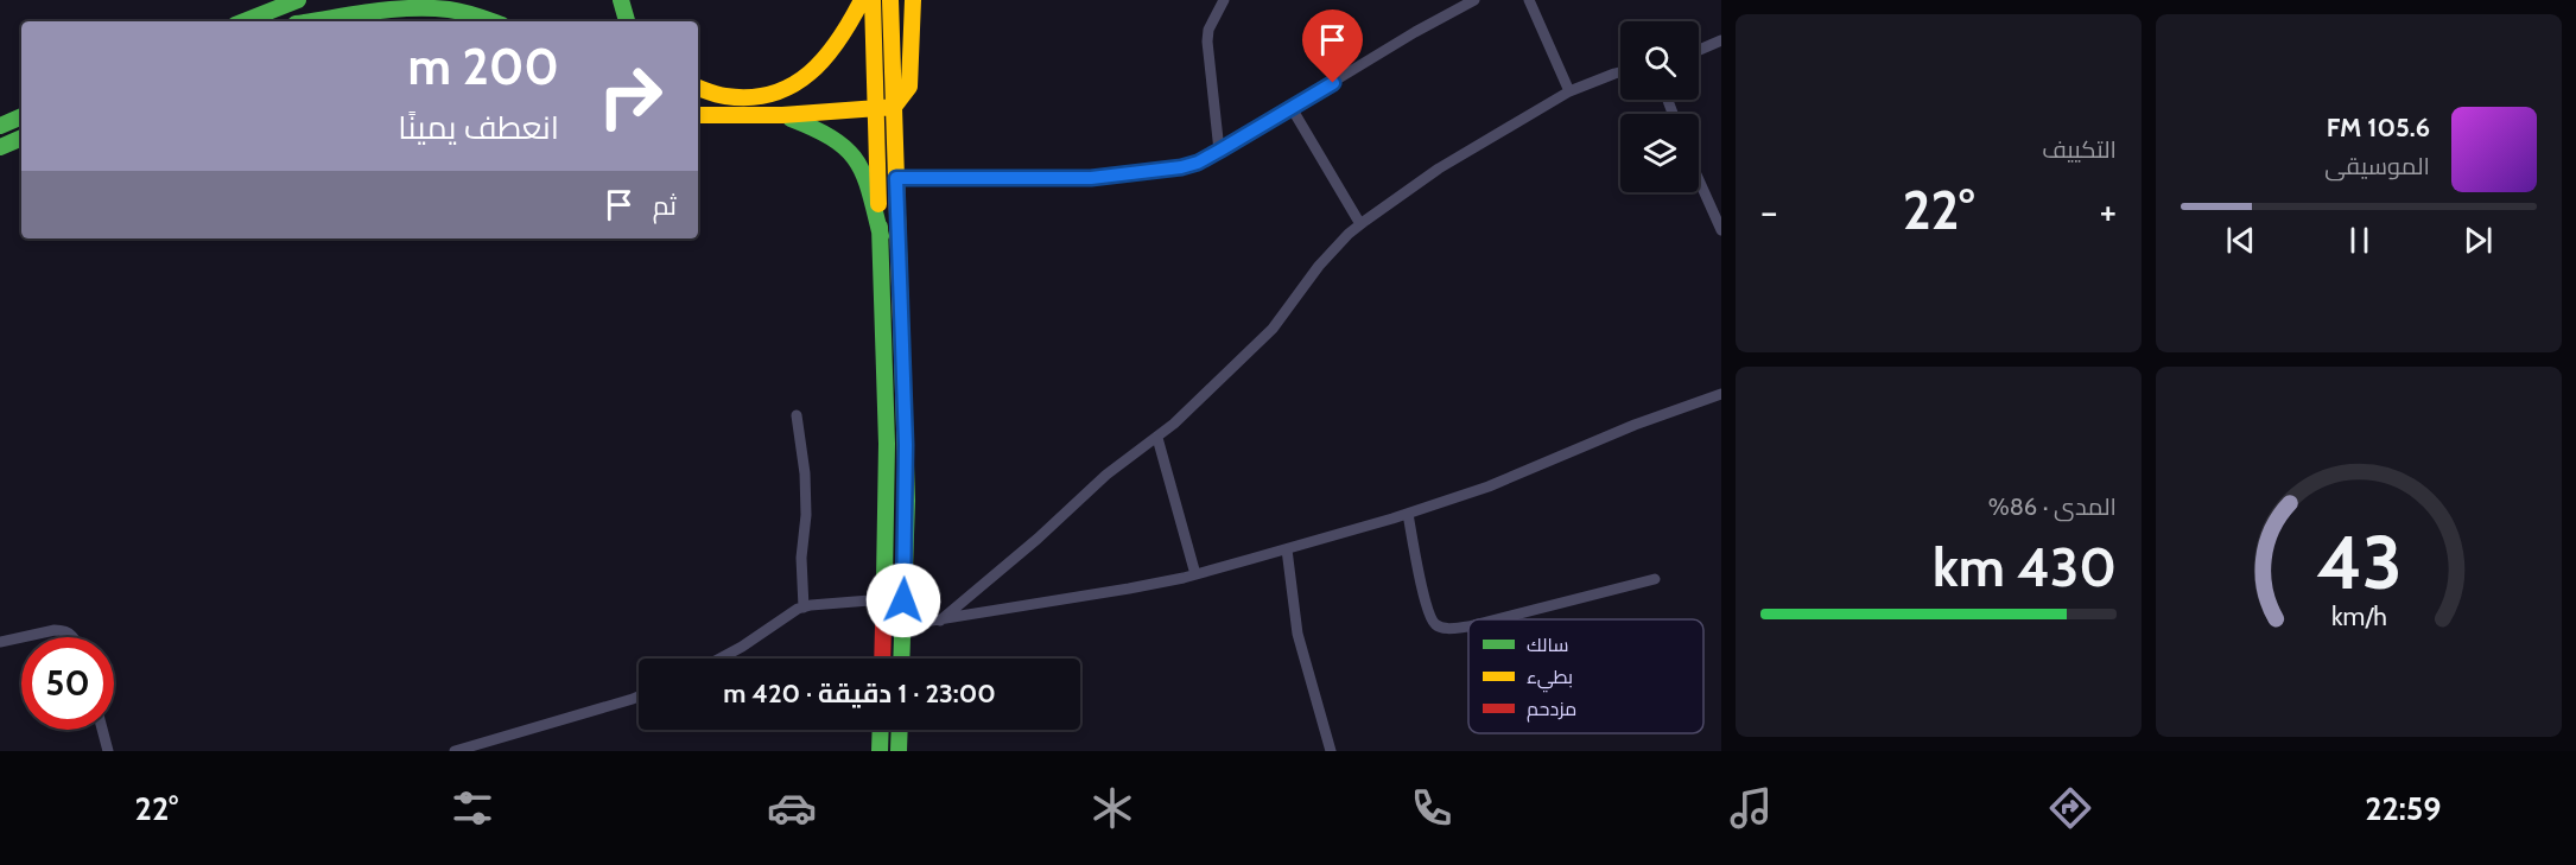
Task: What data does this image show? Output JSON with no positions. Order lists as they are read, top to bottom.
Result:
{
  "legend": ["سالك", "بطيء", "مزدحم"],
  "page": {
    "tile": [
      "التكييف",
      ["المدى · 86%", "430 km"]
    ],
    "turn": ["200 m", "انعطف يمينًا"],
    "song": ["105.6 FM", "الموسيقى"],
    "then": "ثم",
    "heat": ["−", "22°", "+"],
    "limit": "50",
    "trip": "23:00 · 1 دقيقة · 420 m",
    "tabs": ["22:59", "22°"],
    "gauge": ["43", "km/h"]
  }
}
